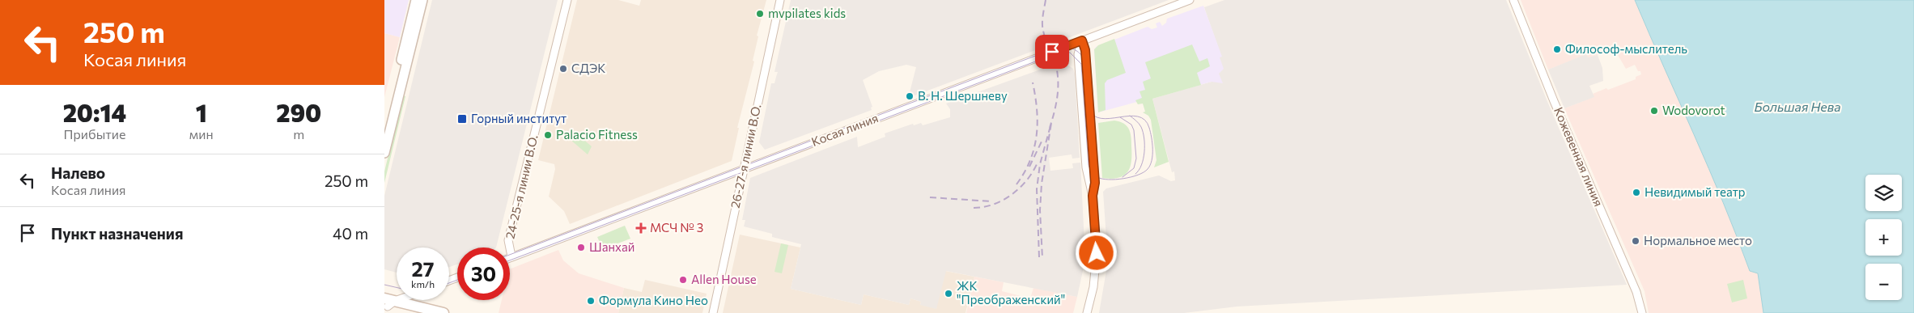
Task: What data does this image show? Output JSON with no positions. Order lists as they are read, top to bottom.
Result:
{
  "streets": {
    "street": [
      "Косая линия",
      "26-27-я линии В.О.",
      "Кожевенная линия",
      "24-25-я линии В.О."
    ]
  },
  "crossings": [
    ["Косая линия", "26-27-я линии В.О."],
    ["Косая линия", "24-25-я линии В.О."]
  ],
  "water": ["Большая Нева"],
  "places": {
    "other": [
      "mvpilates kids",
      "Философ-мыслитель",
      "СДЭК",
      "В. Н. Шершневу",
      "Wodovorot",
      "Palacio Fitness",
      "Невидимый театр",
      "Нормальное место",
      "Шанхай",
      "Allen House",
      "ЖК \"Преображенский\"",
      "Формула Кино Нео"
    ],
    "transit": ["Горный институт"],
    "health": ["МСЧ № 3"]
  },
  "page": {
    "turn": ["250 m", "Косая линия"],
    "eta": [
      "20:14",
      "Прибытие",
      "1",
      "мин",
      "290",
      "m"
    ],
    "list": [
      {
        "name": "Налево",
        "note": "Косая линия",
        "value": "250 m"
      },
      {
        "name": "Пункт назначения",
        "value": "40 m"
      }
    ],
    "map_buttons": ["+", "−"],
    "speed": "27 km/h",
    "limit": "30"
  }
}
